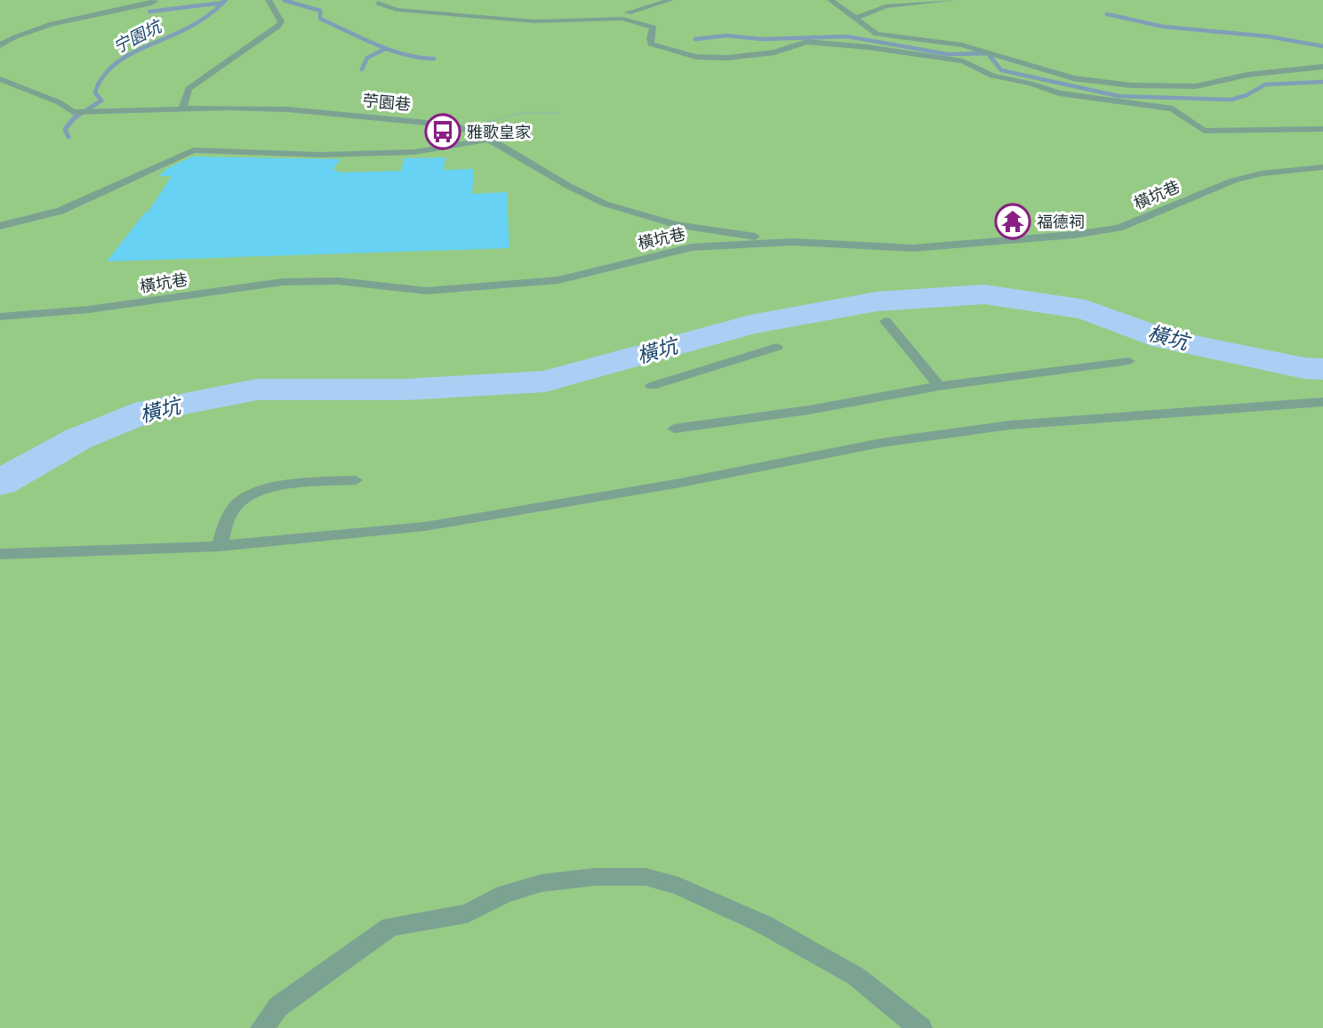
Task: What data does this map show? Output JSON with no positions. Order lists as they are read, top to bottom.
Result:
{
  "streets": {
    "street": ["苧園巷", "橫坑巷"]
  },
  "crossings": [
    ["苧園巷", "橫坑巷"]
  ],
  "water": ["宁園坑", "橫坑"],
  "places": {
    "bus stop": ["雅歌皇家"],
    "temple": ["福德祠"]
  }
}
